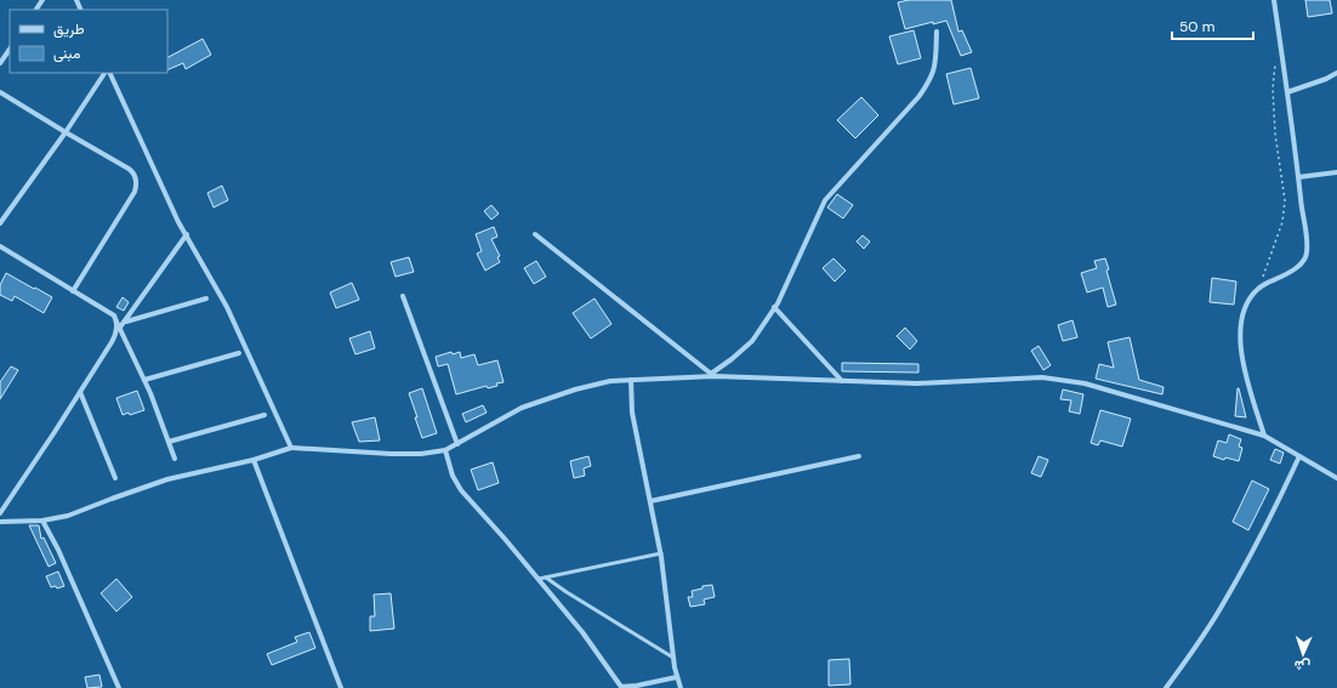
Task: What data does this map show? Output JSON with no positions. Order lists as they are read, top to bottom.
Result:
{
  "legend": ["طريق", "مبنى"],
  "scale_bar": "50 m",
  "north": "bottom"
}
